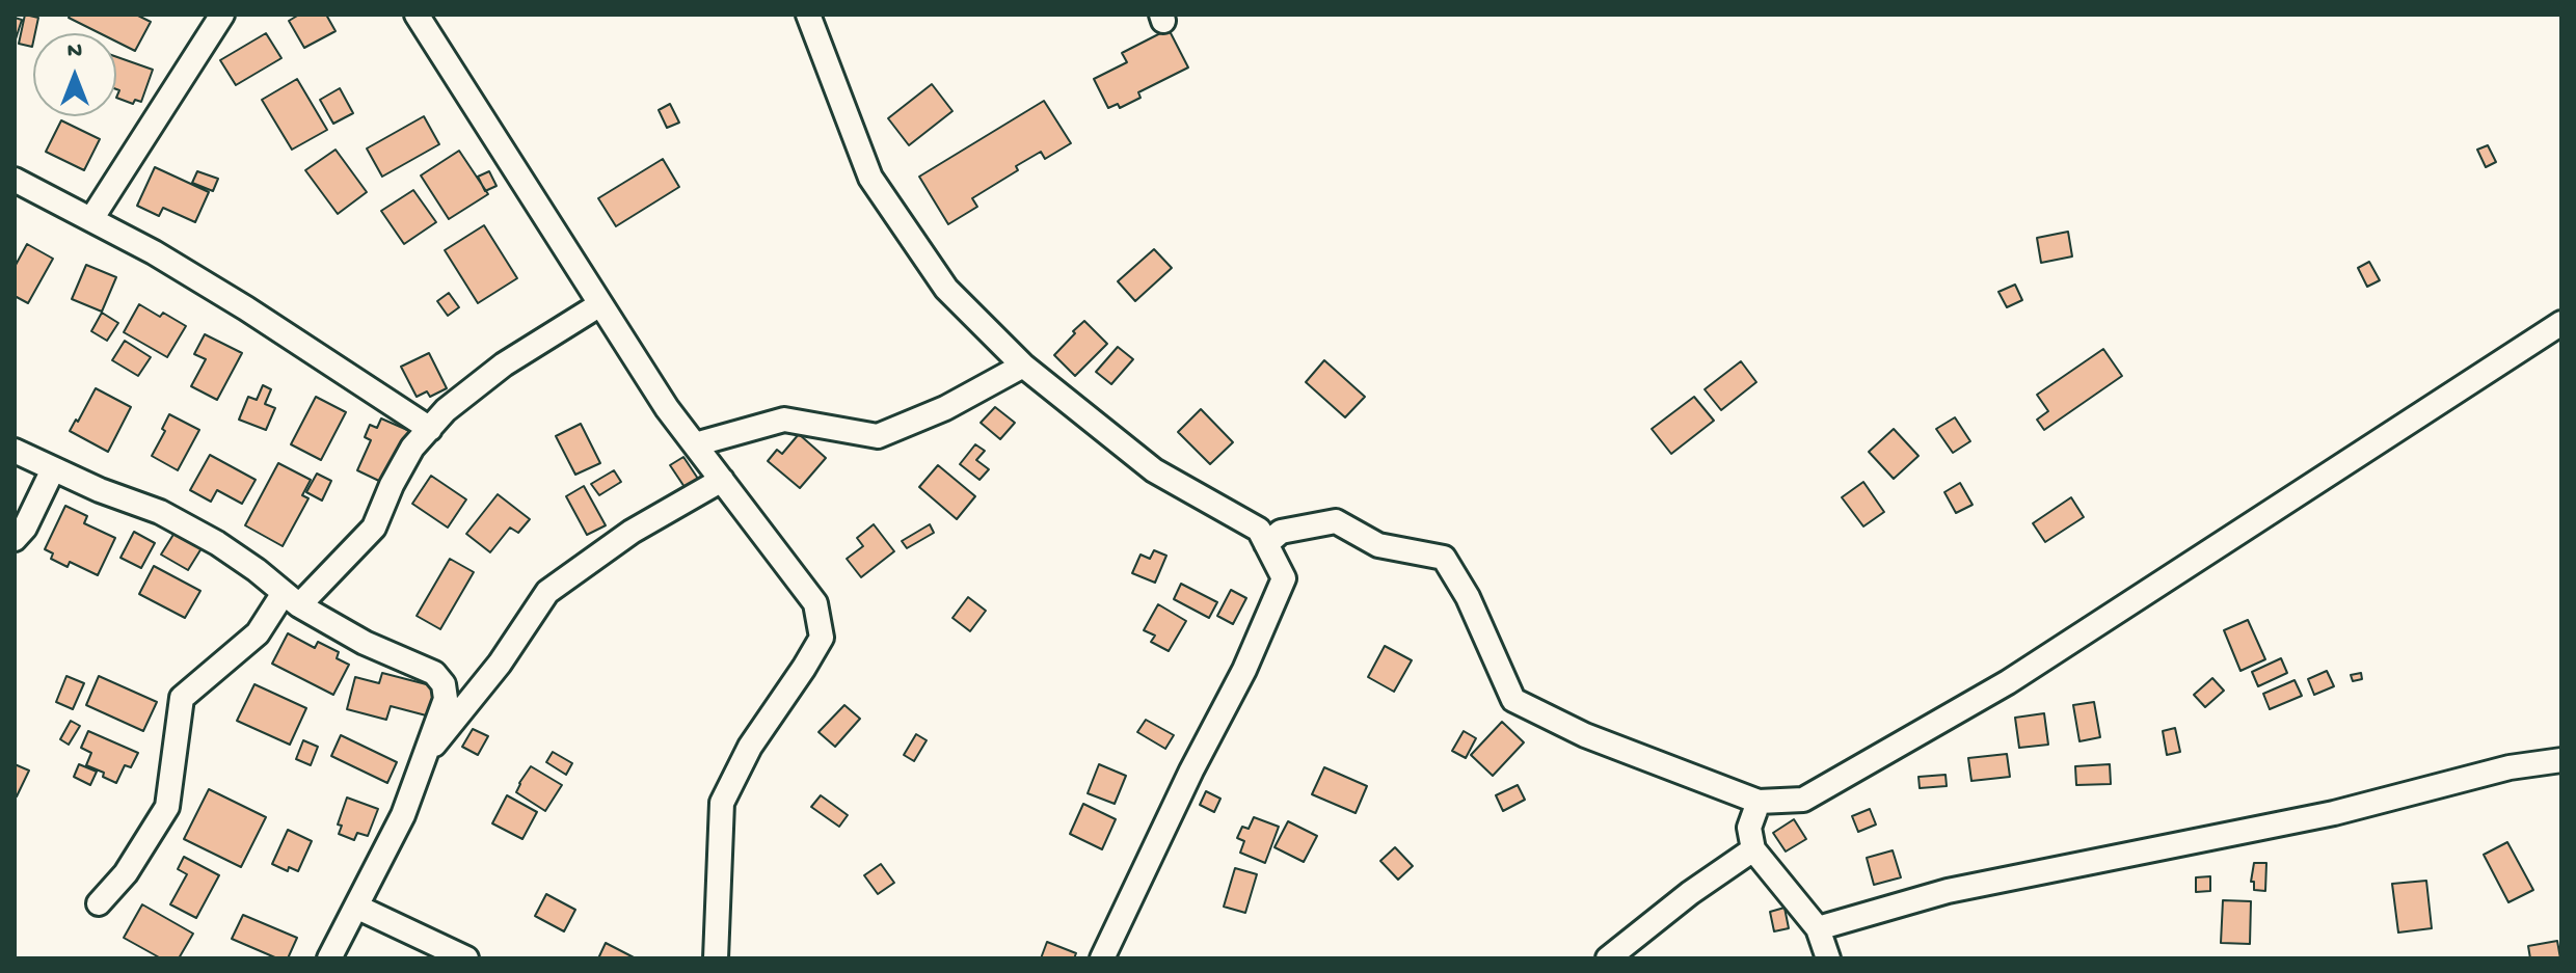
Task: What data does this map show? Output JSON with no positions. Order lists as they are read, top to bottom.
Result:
{
  "north": "top"
}
